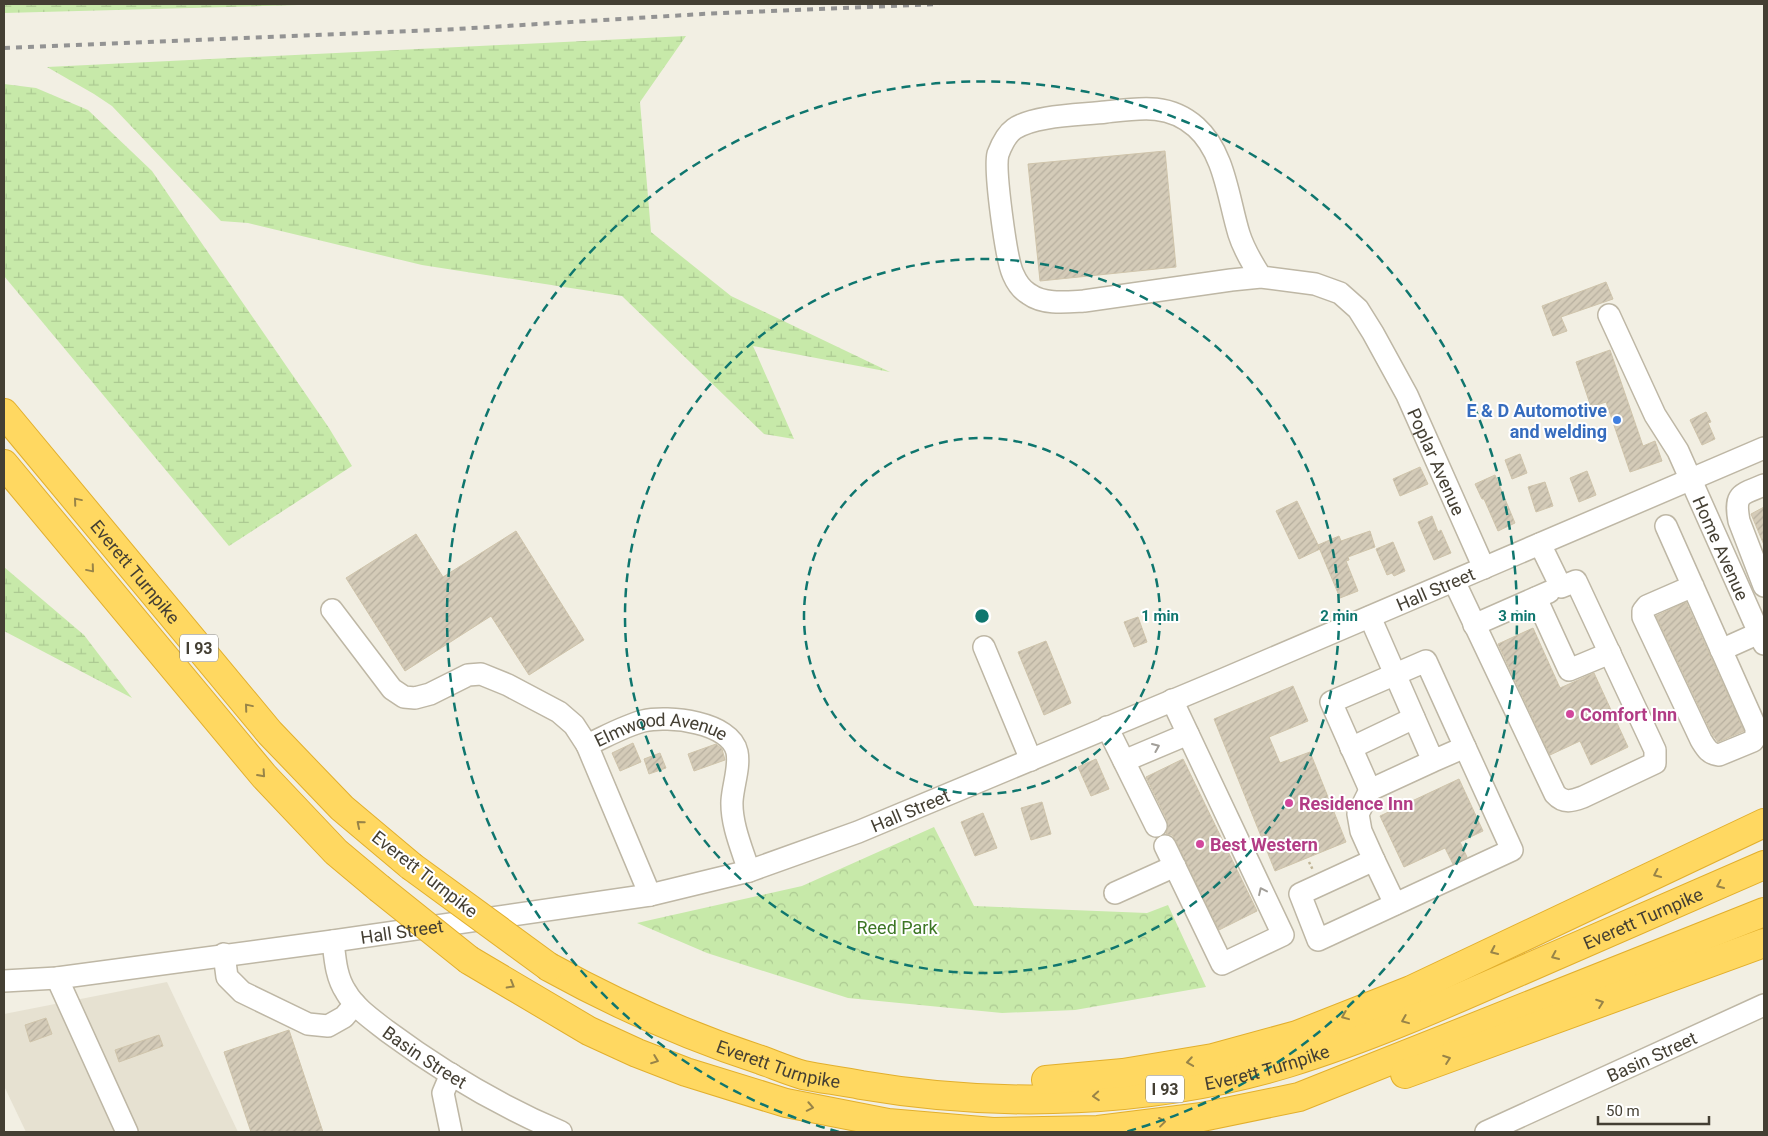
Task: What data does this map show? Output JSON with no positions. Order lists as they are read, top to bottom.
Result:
{
  "streets": {
    "highway": ["Everett Turnpike", "I 93"],
    "street": [
      "Poplar Avenue",
      "Home Avenue",
      "Hall Street",
      "Elmwood Avenue",
      "Basin Street"
    ]
  },
  "crossings": [
    ["Poplar Avenue", "Hall Street"],
    ["Home Avenue", "Hall Street"],
    ["Hall Street", "Elmwood Avenue"],
    ["Hall Street", "Basin Street"]
  ],
  "parks": ["Reed Park"],
  "places": [
    "E & D Automotive and welding",
    "Comfort Inn",
    "Residence Inn",
    "Best Western"
  ],
  "scale_bar": "50 m",
  "rings": ["1 min", "2 min", "3 min"]
}
